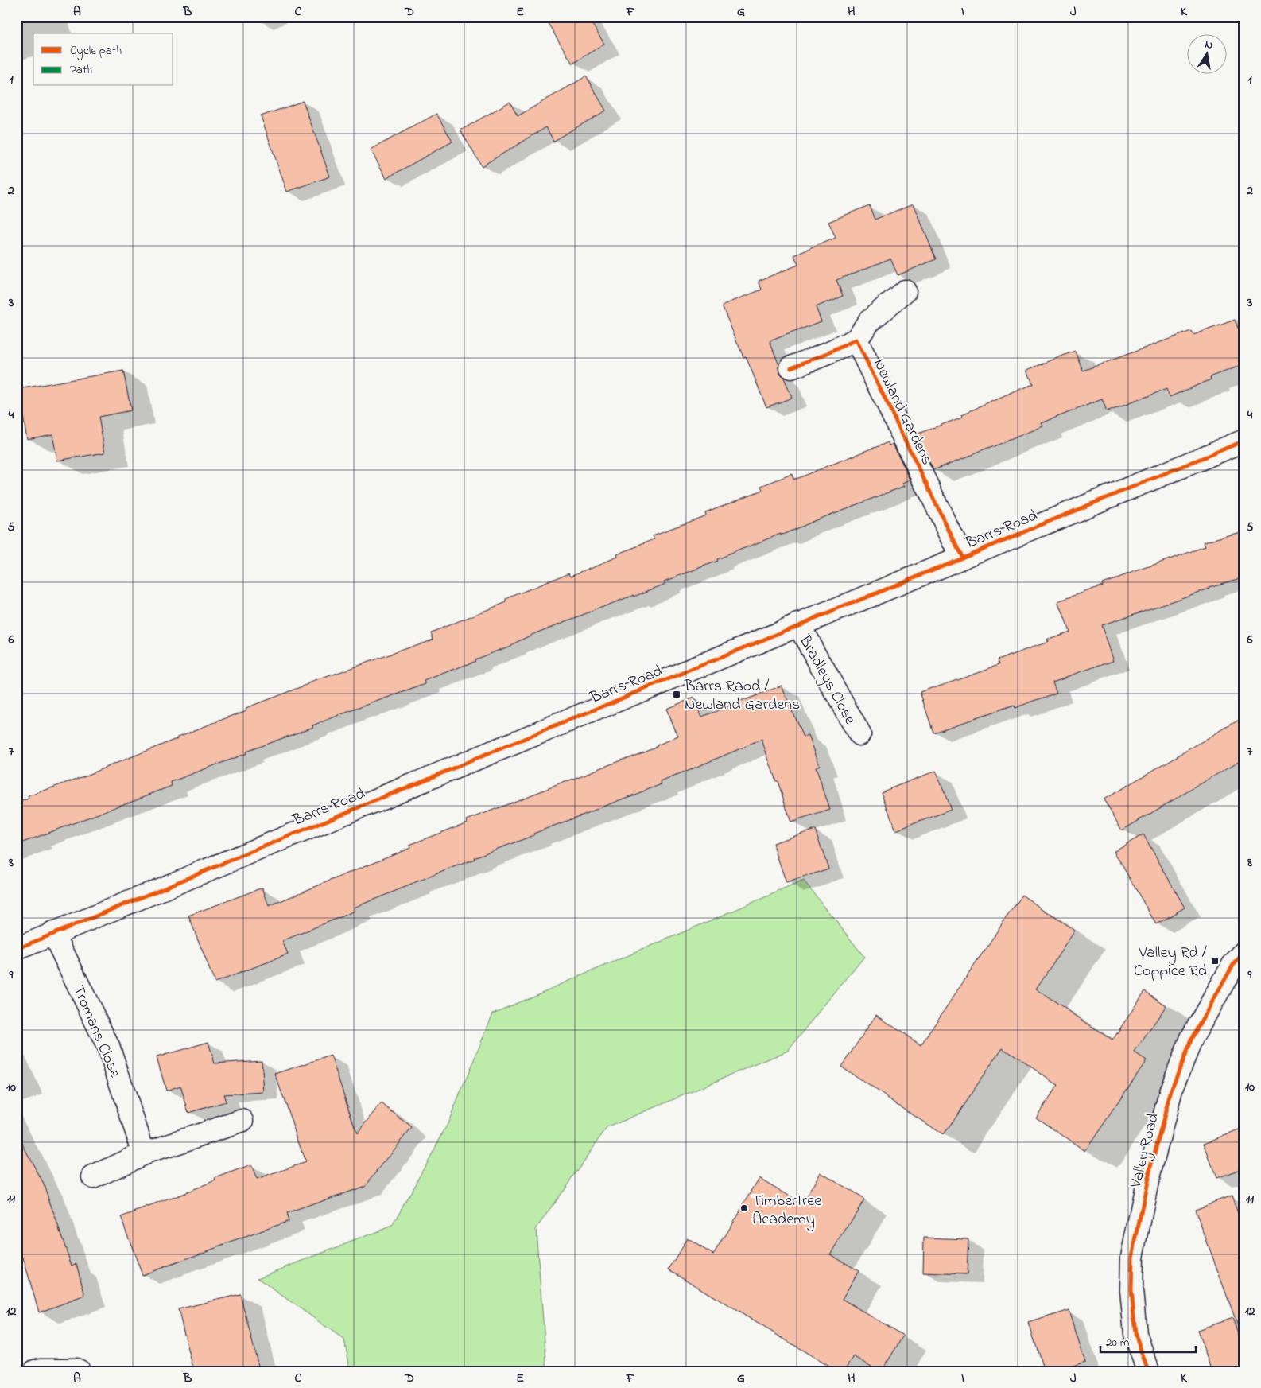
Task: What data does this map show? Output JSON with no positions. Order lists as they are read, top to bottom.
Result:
{
  "streets": {
    "street": [
      "Newland Gardens",
      "Barrs Road",
      "Bradleys Close",
      "Tromans Close",
      "Valley Road"
    ]
  },
  "crossings": [
    ["Newland Gardens", "Barrs Road"],
    ["Barrs Road", "Bradleys Close"],
    ["Barrs Road", "Tromans Close"]
  ],
  "places": {
    "transit": ["Barrs Raod / Newland Gardens", "Valley Rd / Coppice Rd"],
    "other": ["Timbertree Academy"]
  },
  "legend": ["Cycle path", "Path"],
  "scale_bar": "20 m",
  "north": "top",
  "grid": {
    "columns": [
      "A",
      "B",
      "C",
      "D",
      "E",
      "F",
      "G",
      "H",
      "I",
      "J",
      "K"
    ],
    "rows": [
      "1",
      "2",
      "3",
      "4",
      "5",
      "6",
      "7",
      "8",
      "9",
      "10",
      "11",
      "12"
    ]
  }
}
